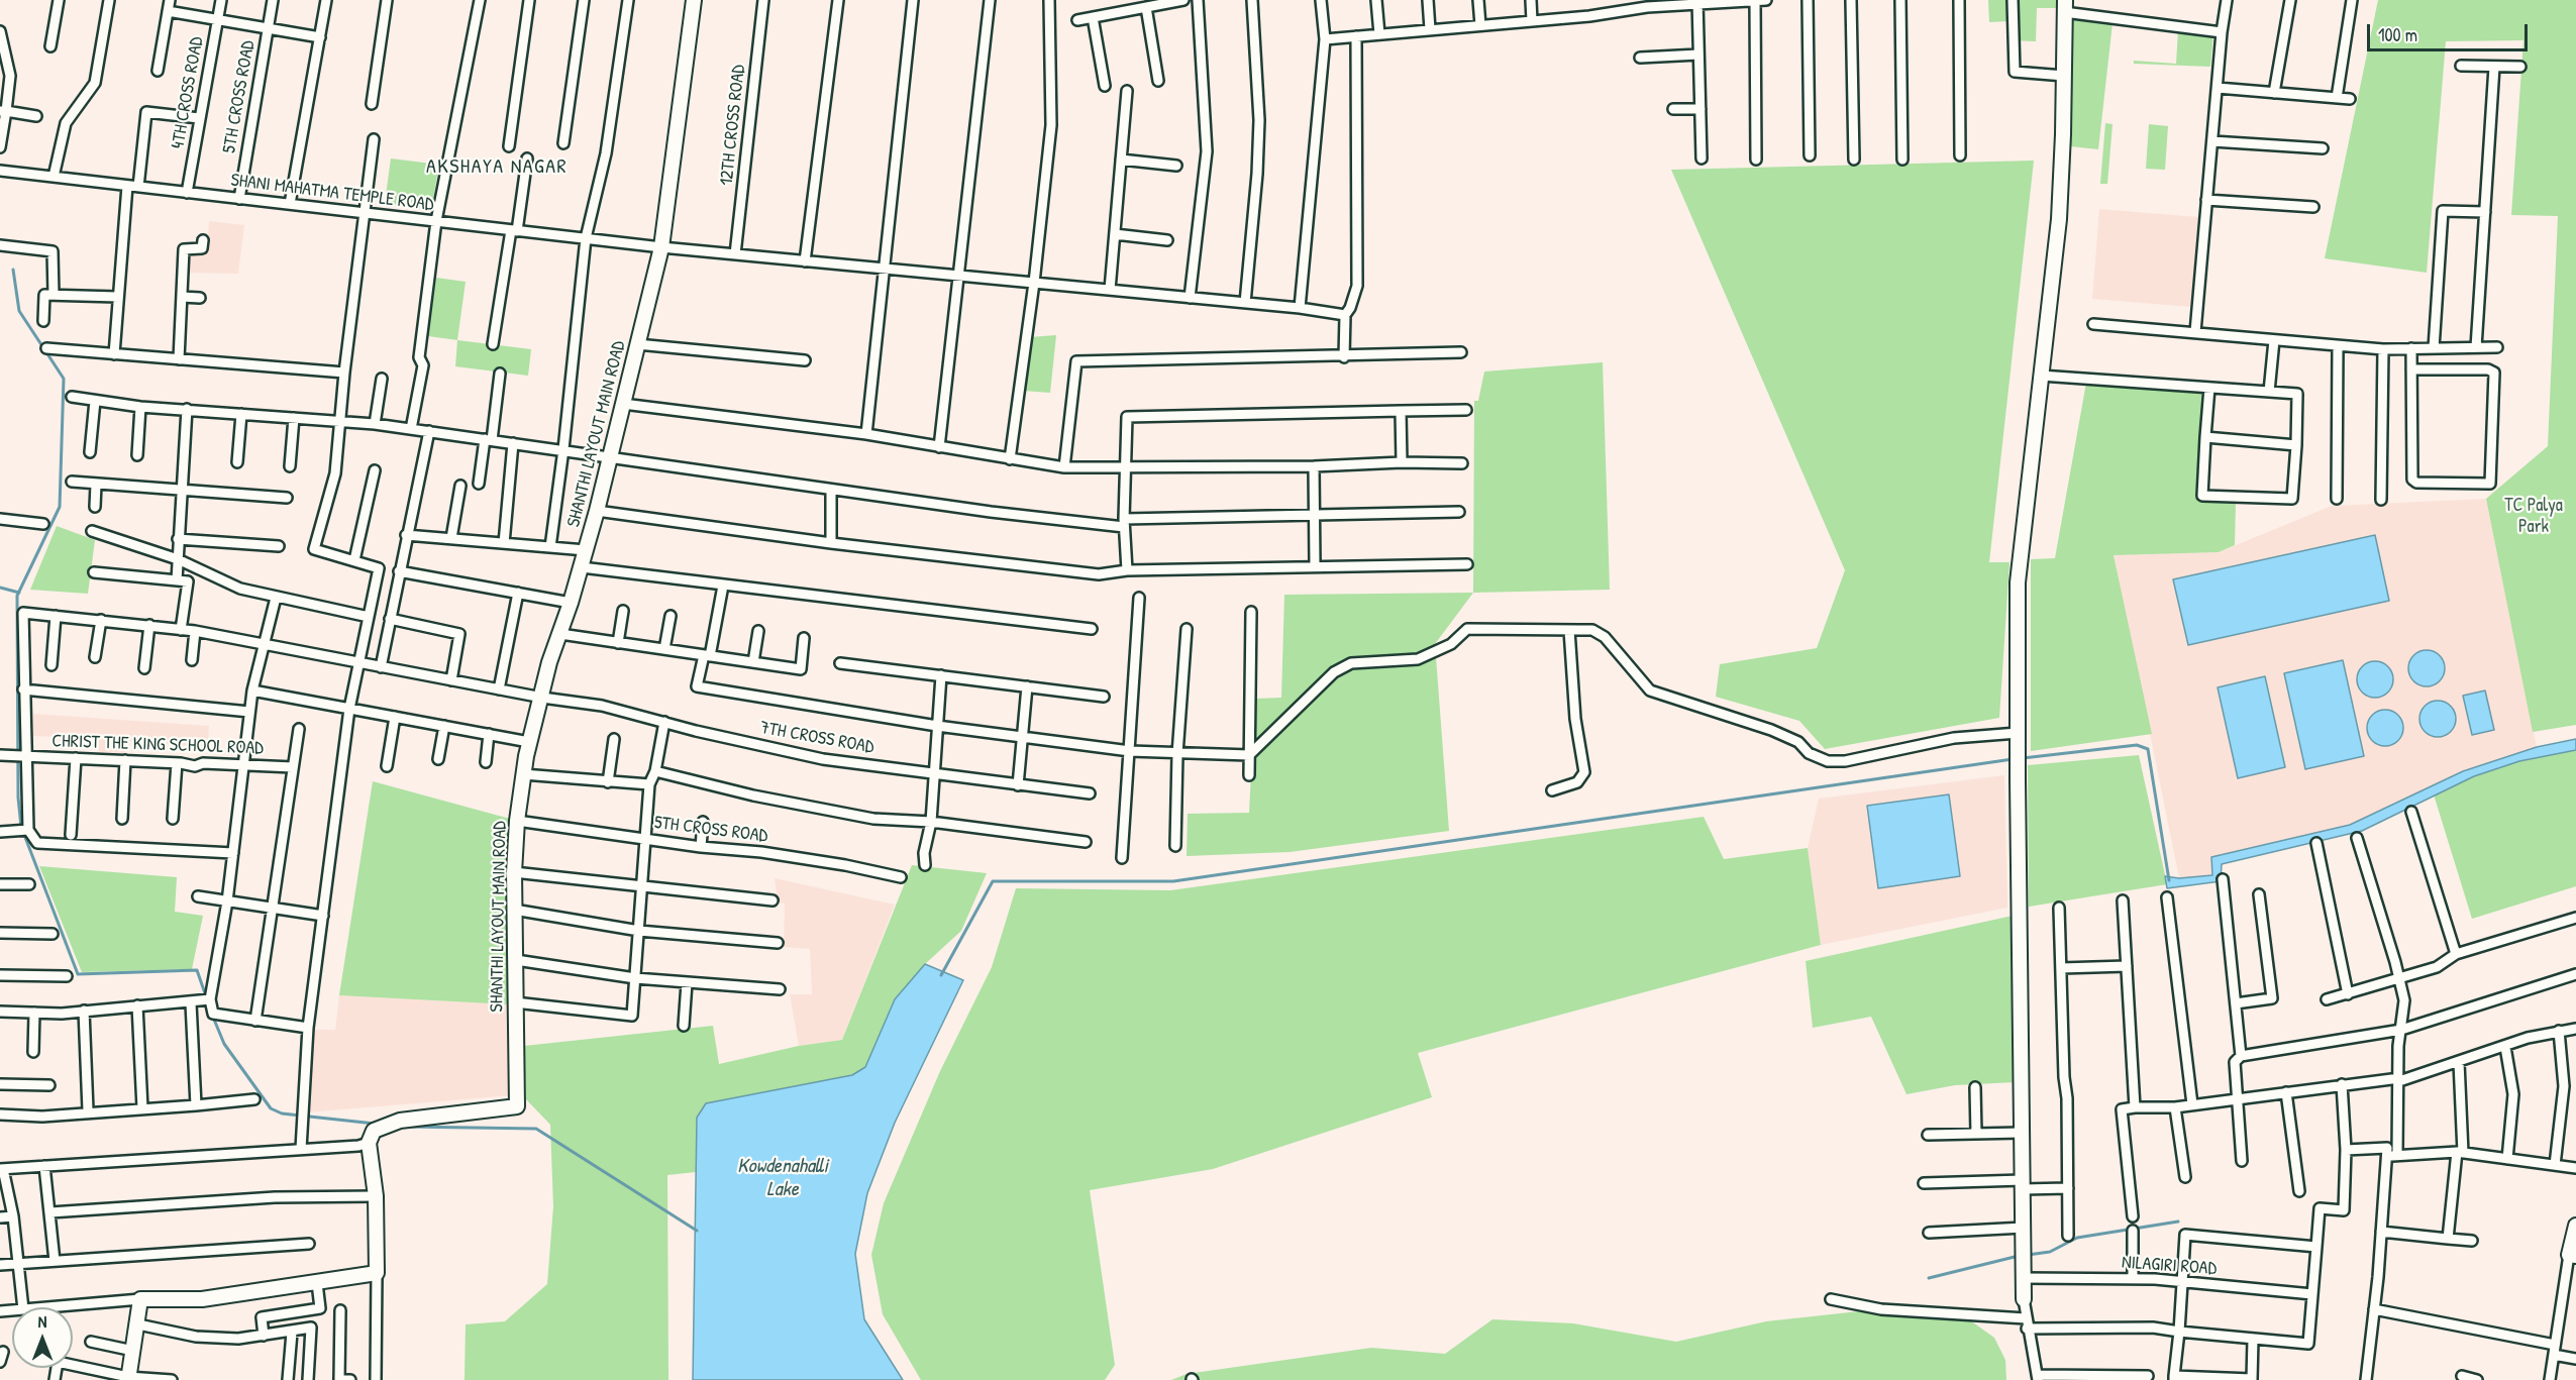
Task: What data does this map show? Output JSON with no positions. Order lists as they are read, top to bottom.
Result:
{
  "streets": {
    "street": [
      "4TH CROSS ROAD",
      "5TH CROSS ROAD",
      "12TH CROSS ROAD",
      "SHANI MAHATMA TEMPLE ROAD",
      "SHANTHI LAYOUT MAIN ROAD",
      "7TH CROSS ROAD",
      "CHRIST THE KING SCHOOL ROAD",
      "NILAGIRI ROAD"
    ]
  },
  "crossings": [
    ["4TH CROSS ROAD", "SHANI MAHATMA TEMPLE ROAD"],
    ["5TH CROSS ROAD", "SHANI MAHATMA TEMPLE ROAD"],
    ["5TH CROSS ROAD", "SHANTHI LAYOUT MAIN ROAD"],
    ["12TH CROSS ROAD", "SHANI MAHATMA TEMPLE ROAD"],
    ["SHANI MAHATMA TEMPLE ROAD", "SHANTHI LAYOUT MAIN ROAD"],
    ["SHANTHI LAYOUT MAIN ROAD", "7TH CROSS ROAD"]
  ],
  "districts": ["AKSHAYA NAGAR"],
  "water": ["Kowdenahalli Lake"],
  "parks": ["TC Palya Park"],
  "scale_bar": "100 m",
  "north": "top"
}
